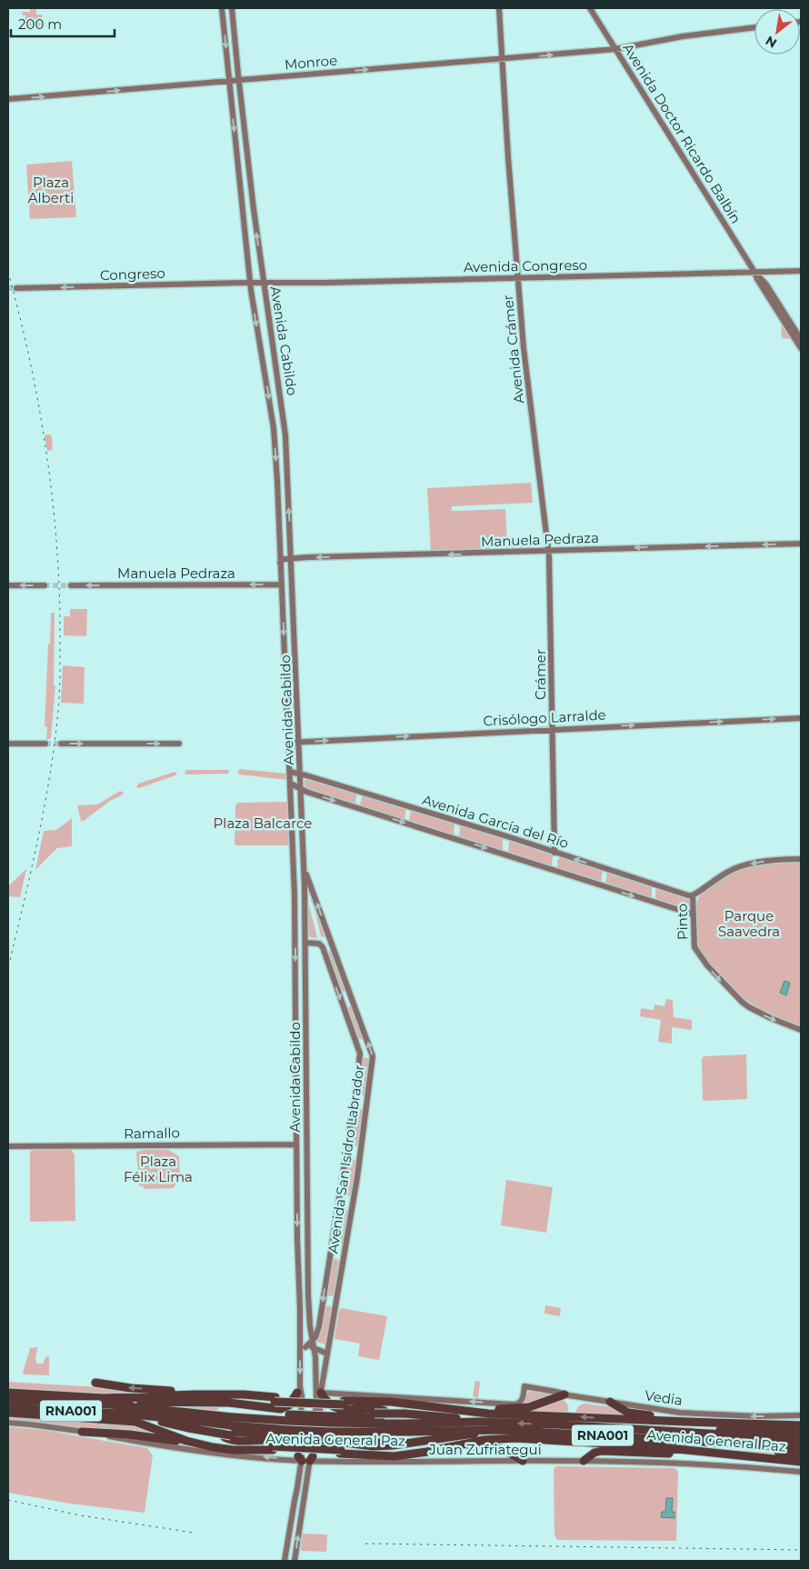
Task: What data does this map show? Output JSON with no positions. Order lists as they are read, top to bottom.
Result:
{
  "streets": {
    "highway": ["RNA001", "Avenida General Paz"],
    "street": [
      "Monroe",
      "Avenida Doctor Ricardo Balbín",
      "Avenida Congreso",
      "Congreso",
      "Avenida Cabildo",
      "Avenida Crámer",
      "Manuela Pedraza",
      "Crámer",
      "Crisólogo Larralde",
      "Avenida García del Río",
      "Pinto",
      "Ramallo",
      "Avenida San Isidro Labrador",
      "Vedia",
      "Juan Zufriategui"
    ]
  },
  "crossings": [
    ["Monroe", "Avenida Doctor Ricardo Balbín"],
    ["Monroe", "Avenida Cabildo"],
    ["Monroe", "Avenida Crámer"],
    ["Avenida Doctor Ricardo Balbín", "Avenida Congreso"],
    ["Avenida Congreso", "Congreso"],
    ["Avenida Congreso", "Avenida Cabildo"],
    ["Avenida Congreso", "Avenida Crámer"],
    ["Congreso", "Avenida Cabildo"],
    ["Avenida Cabildo", "Manuela Pedraza"],
    ["Avenida Cabildo", "Crisólogo Larralde"],
    ["Avenida Cabildo", "Avenida García del Río"],
    ["Avenida Cabildo", "Ramallo"],
    ["Avenida Cabildo", "Avenida San Isidro Labrador"],
    ["Avenida Cabildo", "Vedia"],
    ["Avenida Cabildo", "Avenida General Paz"],
    ["Avenida Crámer", "Manuela Pedraza"],
    ["Avenida Crámer", "Crámer"],
    ["Manuela Pedraza", "Crámer"],
    ["Crámer", "Crisólogo Larralde"],
    ["Crámer", "Avenida García del Río"],
    ["Avenida García del Río", "Pinto"]
  ],
  "one_way": [
    "Monroe",
    "Congreso",
    "Manuela Pedraza",
    "Crisólogo Larralde",
    "Pinto",
    "Vedia"
  ],
  "parks": [
    "Plaza Alberti",
    "Plaza Balcarce",
    "Parque Saavedra",
    "Plaza Félix Lima"
  ],
  "scale_bar": "200 m",
  "north": "bottom left"
}
